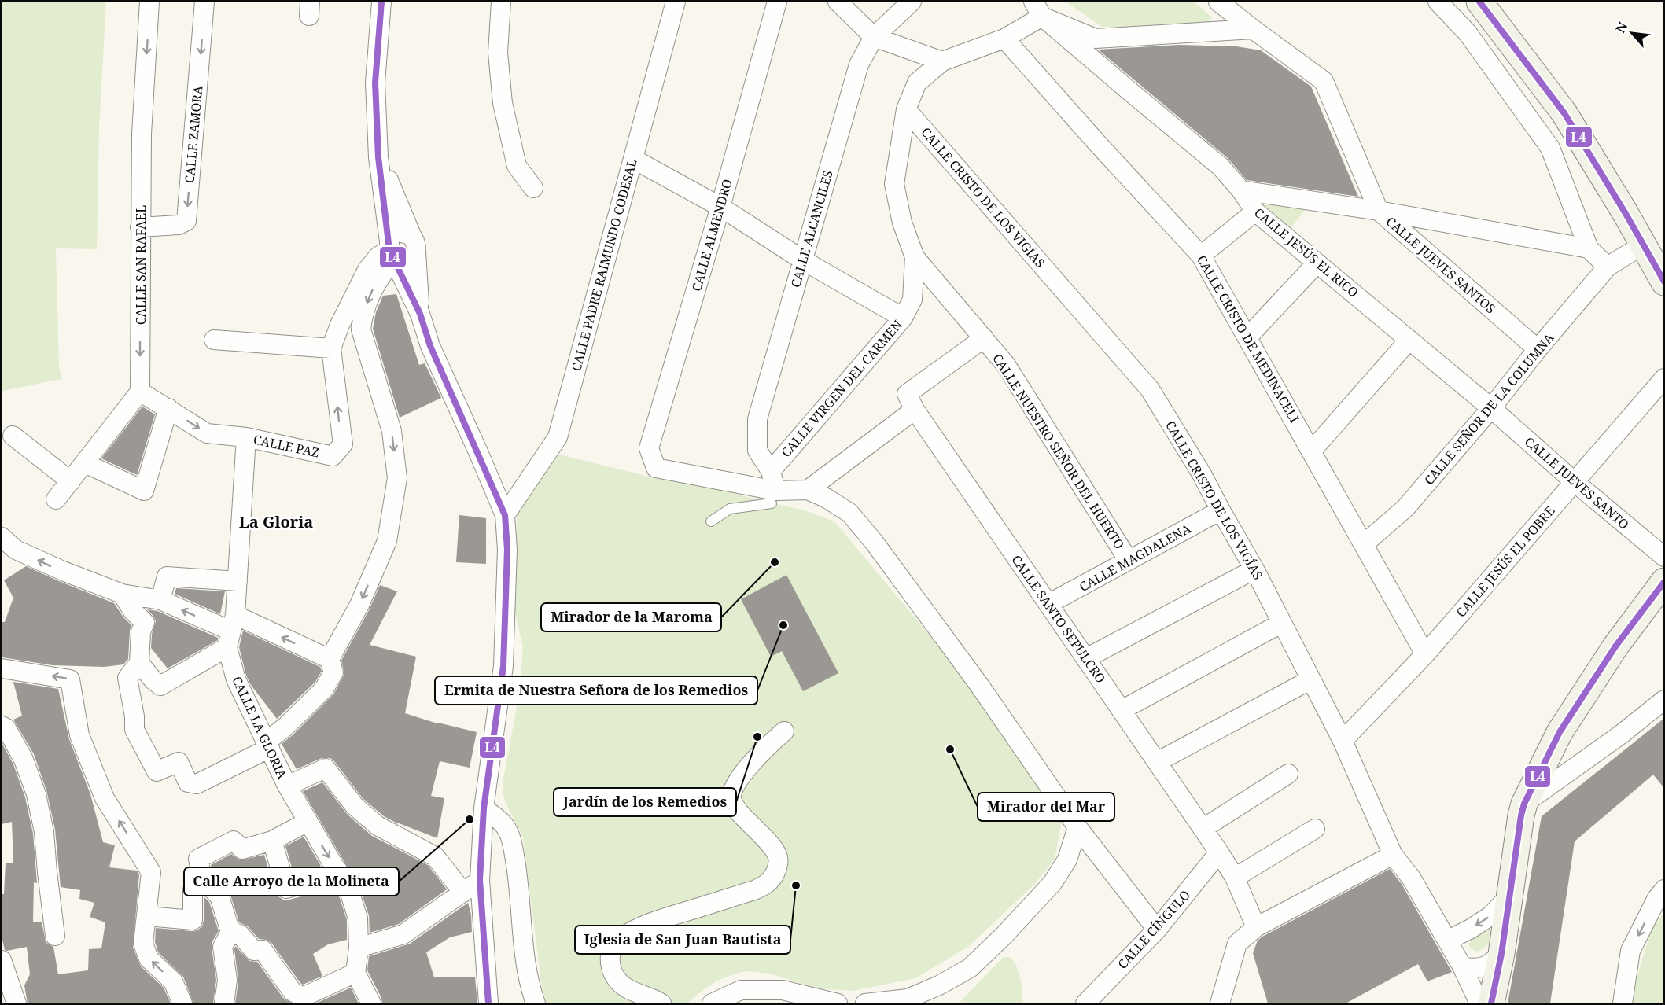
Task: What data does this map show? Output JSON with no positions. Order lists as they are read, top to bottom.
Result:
{
  "streets": {
    "street": [
      "CALLE ZAMORA",
      "CALLE CRISTO DE LOS VIGÍAS",
      "CALLE ALCANCILES",
      "CALLE ALMENDRO",
      "CALLE JESÚS EL RICO",
      "CALLE SAN RAFAEL",
      "CALLE PADRE RAIMUNDO CODESAL",
      "CALLE JUEVES SANTOS",
      "CALLE CRISTO DE MEDINACELI",
      "CALLE VIRGEN DEL CARMEN",
      "CALLE SEÑOR DE LA COLUMNA",
      "CALLE PAZ",
      "CALLE NUESTRO SEÑOR DEL HUERTO",
      "CALLE JUEVES SANTO",
      "CALLE MAGDALENA",
      "CALLE JESÚS EL POBRE",
      "CALLE SANTO SEPULCRO",
      "CALLE LA GLORIA",
      "CALLE CÍNGULO"
    ]
  },
  "crossings": [
    ["CALLE ZAMORA", "CALLE SAN RAFAEL"],
    ["CALLE CRISTO DE LOS VIGÍAS", "CALLE VIRGEN DEL CARMEN"],
    ["CALLE CRISTO DE LOS VIGÍAS", "CALLE MAGDALENA"],
    ["CALLE CRISTO DE LOS VIGÍAS", "CALLE JESÚS EL POBRE"],
    ["CALLE ALCANCILES", "CALLE VIRGEN DEL CARMEN"],
    ["CALLE JESÚS EL RICO", "CALLE VIRGEN DEL CARMEN"],
    ["CALLE JESÚS EL RICO", "CALLE SEÑOR DE LA COLUMNA"],
    ["CALLE JESÚS EL RICO", "CALLE JUEVES SANTO"],
    ["CALLE SAN RAFAEL", "CALLE PAZ"],
    ["CALLE JUEVES SANTOS", "CALLE SEÑOR DE LA COLUMNA"],
    ["CALLE CRISTO DE MEDINACELI", "CALLE VIRGEN DEL CARMEN"],
    ["CALLE CRISTO DE MEDINACELI", "CALLE SEÑOR DE LA COLUMNA"],
    ["CALLE CRISTO DE MEDINACELI", "CALLE JESÚS EL POBRE"],
    ["CALLE VIRGEN DEL CARMEN", "CALLE NUESTRO SEÑOR DEL HUERTO"],
    ["CALLE SEÑOR DE LA COLUMNA", "CALLE JUEVES SANTO"],
    ["CALLE PAZ", "CALLE LA GLORIA"],
    ["CALLE NUESTRO SEÑOR DEL HUERTO", "CALLE MAGDALENA"],
    ["CALLE NUESTRO SEÑOR DEL HUERTO", "CALLE SANTO SEPULCRO"],
    ["CALLE JUEVES SANTO", "CALLE JESÚS EL POBRE"],
    ["CALLE MAGDALENA", "CALLE SANTO SEPULCRO"],
    ["CALLE SANTO SEPULCRO", "CALLE CÍNGULO"]
  ],
  "one_way": ["CALLE ZAMORA", "CALLE SAN RAFAEL"],
  "districts": ["La Gloria"],
  "places": [
    "Mirador de la Maroma",
    "Ermita de Nuestra Señora de los Remedios",
    "Jardín de los Remedios",
    "Mirador del Mar",
    "Calle Arroyo de la Molineta",
    "Iglesia de San Juan Bautista"
  ],
  "lines": ["transit line L4"],
  "north": "top left"
}
